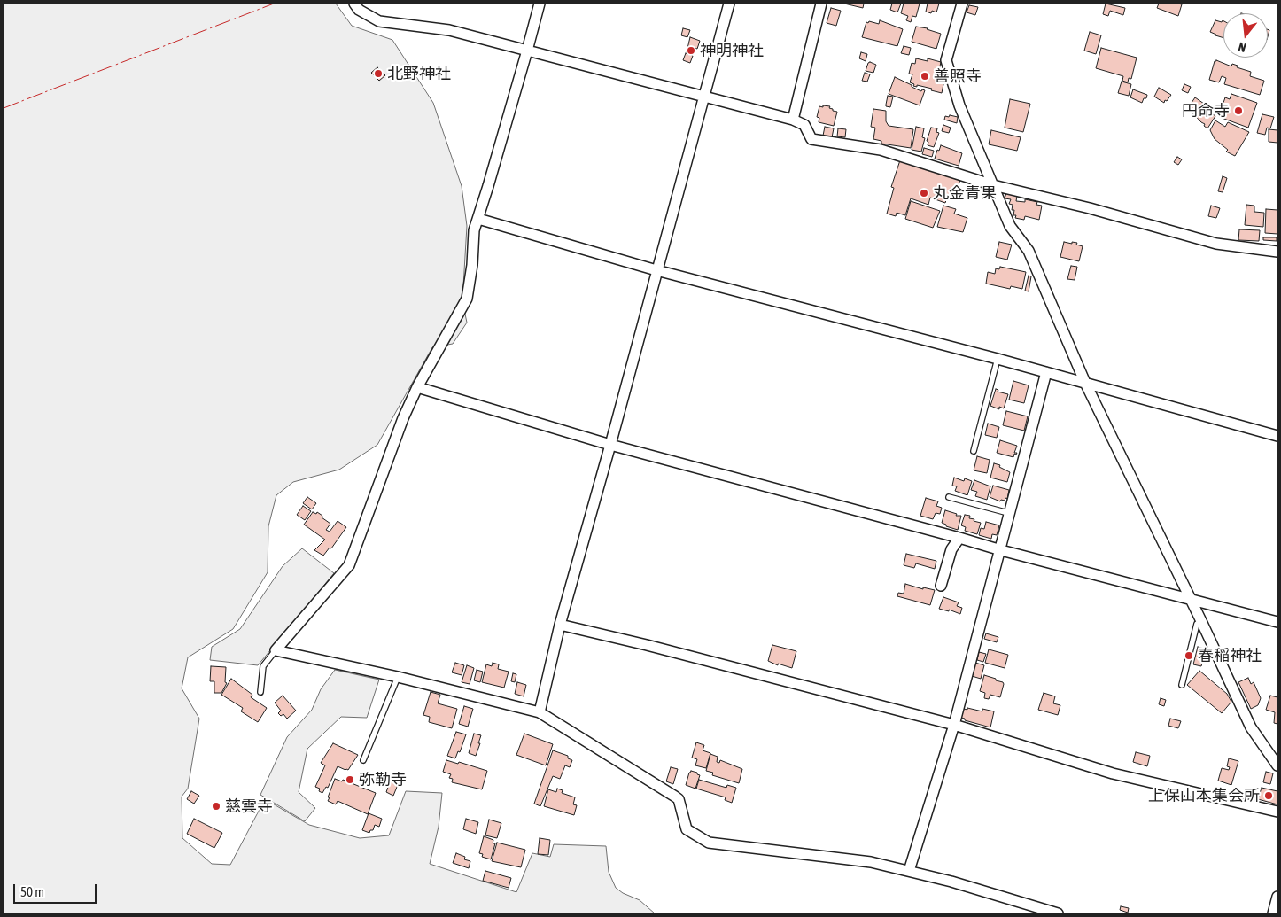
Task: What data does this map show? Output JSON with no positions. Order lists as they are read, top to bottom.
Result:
{
  "places": [
    "神明神社",
    "北野神社",
    "善照寺",
    "円命寺",
    "丸金青果",
    "春稲神社",
    "弥勒寺",
    "上保山本集会所",
    "慈雲寺"
  ],
  "scale_bar": "50 m",
  "north": "bottom"
}
